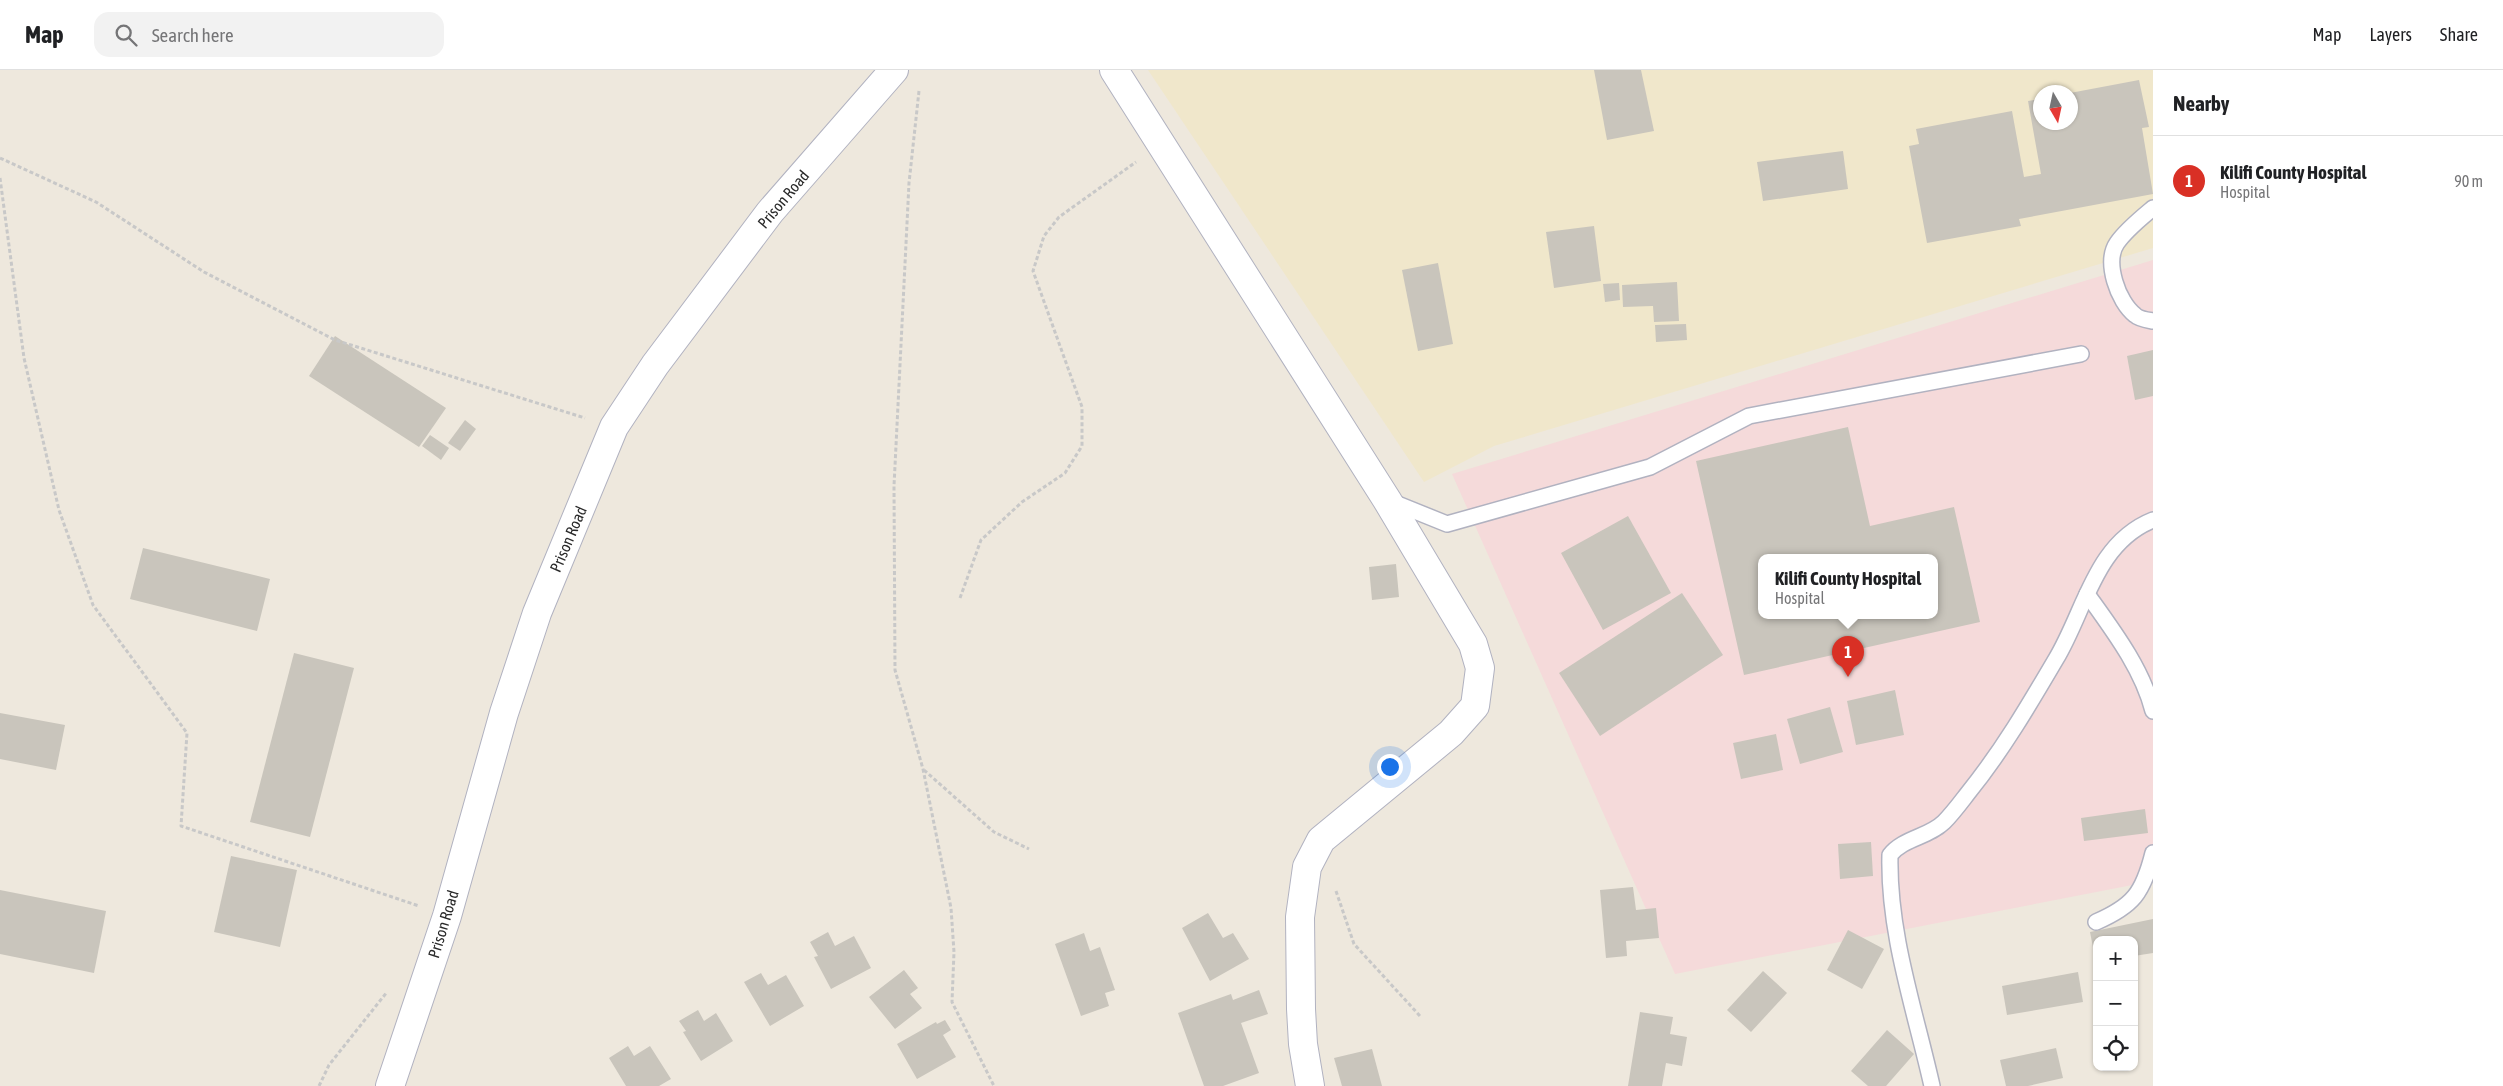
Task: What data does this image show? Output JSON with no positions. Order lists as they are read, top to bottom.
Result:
{
  "streets": {
    "street": ["Prison Road"]
  },
  "north": "bottom",
  "page": {
    "header": "Map",
    "search": "Search here",
    "nav": ["Map", "Layers", "Share"],
    "heading": "Nearby",
    "list": [
      {
        "mark": "1",
        "name": "Kilifi County Hospital",
        "note": "Hospital",
        "value": "90 m"
      }
    ],
    "popup": ["Kilifi County Hospital", "Hospital"],
    "pins": "1",
    "map_buttons": ["+", "−"]
  }
}
